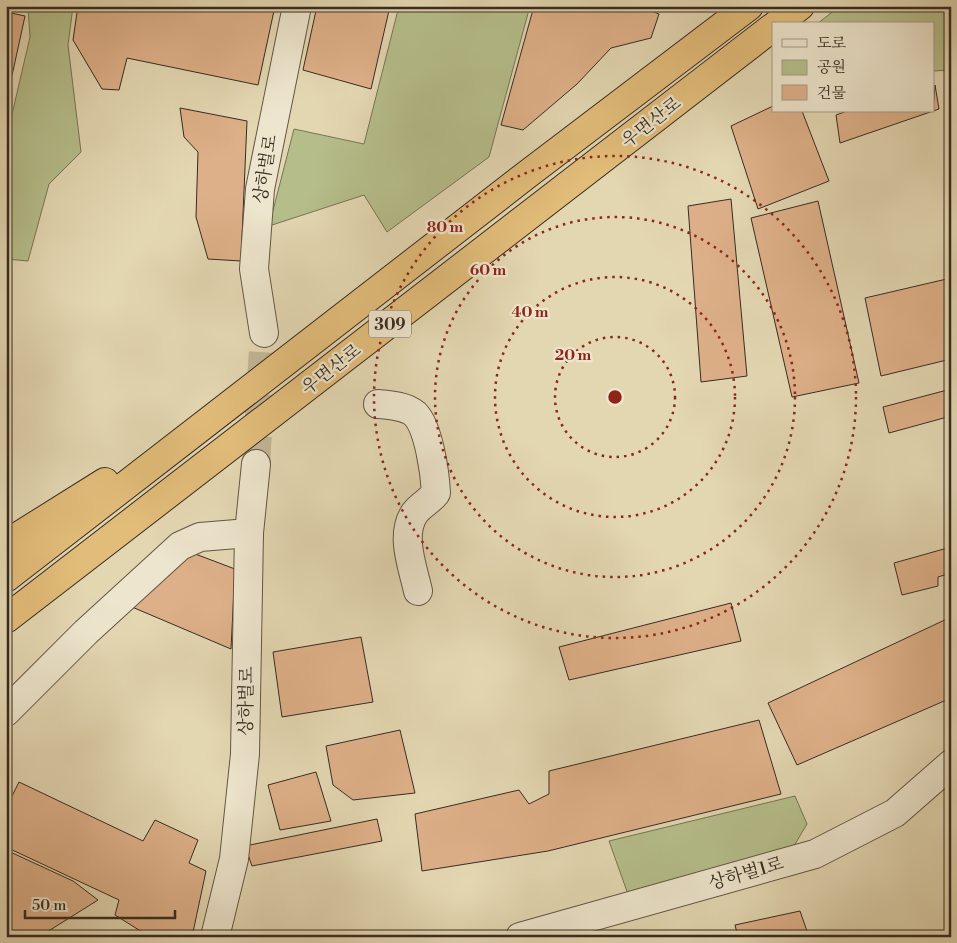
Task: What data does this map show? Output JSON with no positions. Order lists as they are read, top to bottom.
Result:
{
  "streets": {
    "highway": ["우면산로", "309"],
    "street": ["상하벌로", "상하벌1로"]
  },
  "legend": ["도로", "공원", "건물"],
  "scale_bar": "50 m",
  "rings": [
    "80 m",
    "60 m",
    "40 m",
    "20 m"
  ]
}
